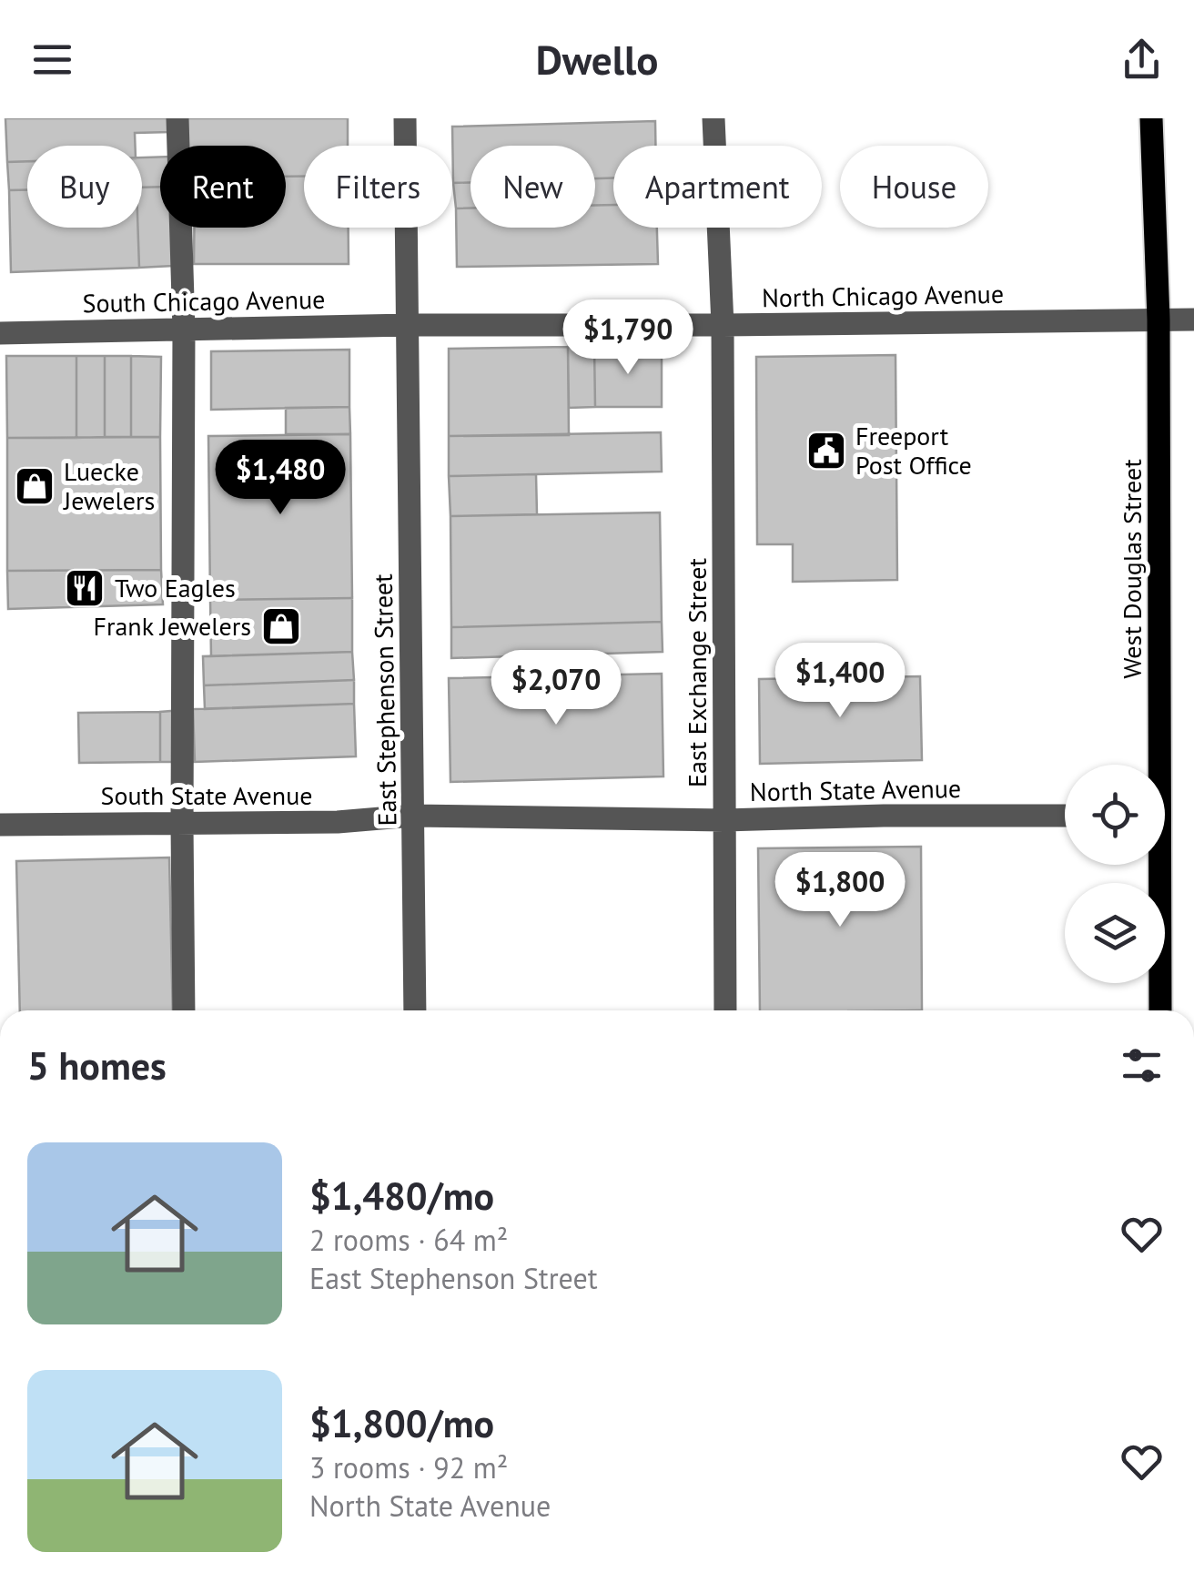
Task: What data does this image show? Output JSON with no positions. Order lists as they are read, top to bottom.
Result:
{
  "streets": {
    "main road": ["West Douglas Street"],
    "street": [
      "North Chicago Avenue",
      "South Chicago Avenue",
      "East Exchange Street",
      "East Stephenson Street",
      "North State Avenue",
      "South State Avenue"
    ]
  },
  "crossings": [
    ["North Chicago Avenue", "South Chicago Avenue"],
    ["North Chicago Avenue", "West Douglas Street"],
    ["North Chicago Avenue", "East Exchange Street"],
    ["North Chicago Avenue", "East Stephenson Street"],
    ["South Chicago Avenue", "East Stephenson Street"],
    ["East Exchange Street", "North State Avenue"],
    ["East Stephenson Street", "North State Avenue"],
    ["East Stephenson Street", "South State Avenue"],
    ["North State Avenue", "South State Avenue"]
  ],
  "places": {
    "public building": ["Freeport Post Office"],
    "shop": ["Luecke Jewelers", "Frank Jewelers"],
    "restaurant": ["Two Eagles"]
  },
  "page": {
    "header": "Dwello",
    "chip": [
      "Buy",
      "Rent",
      "Filters",
      "New",
      "Apartment",
      "House"
    ],
    "price": [
      "$1,790",
      "$1,480",
      "$1,400",
      "$2,070",
      "$1,800"
    ],
    "heading": "5 homes",
    "list": [
      {
        "name": "$1,480/mo",
        "note": "2 rooms · 64 m² · East Stephenson Street"
      },
      {
        "name": "$1,800/mo",
        "note": "3 rooms · 92 m² · North State Avenue"
      }
    ]
  }
}
